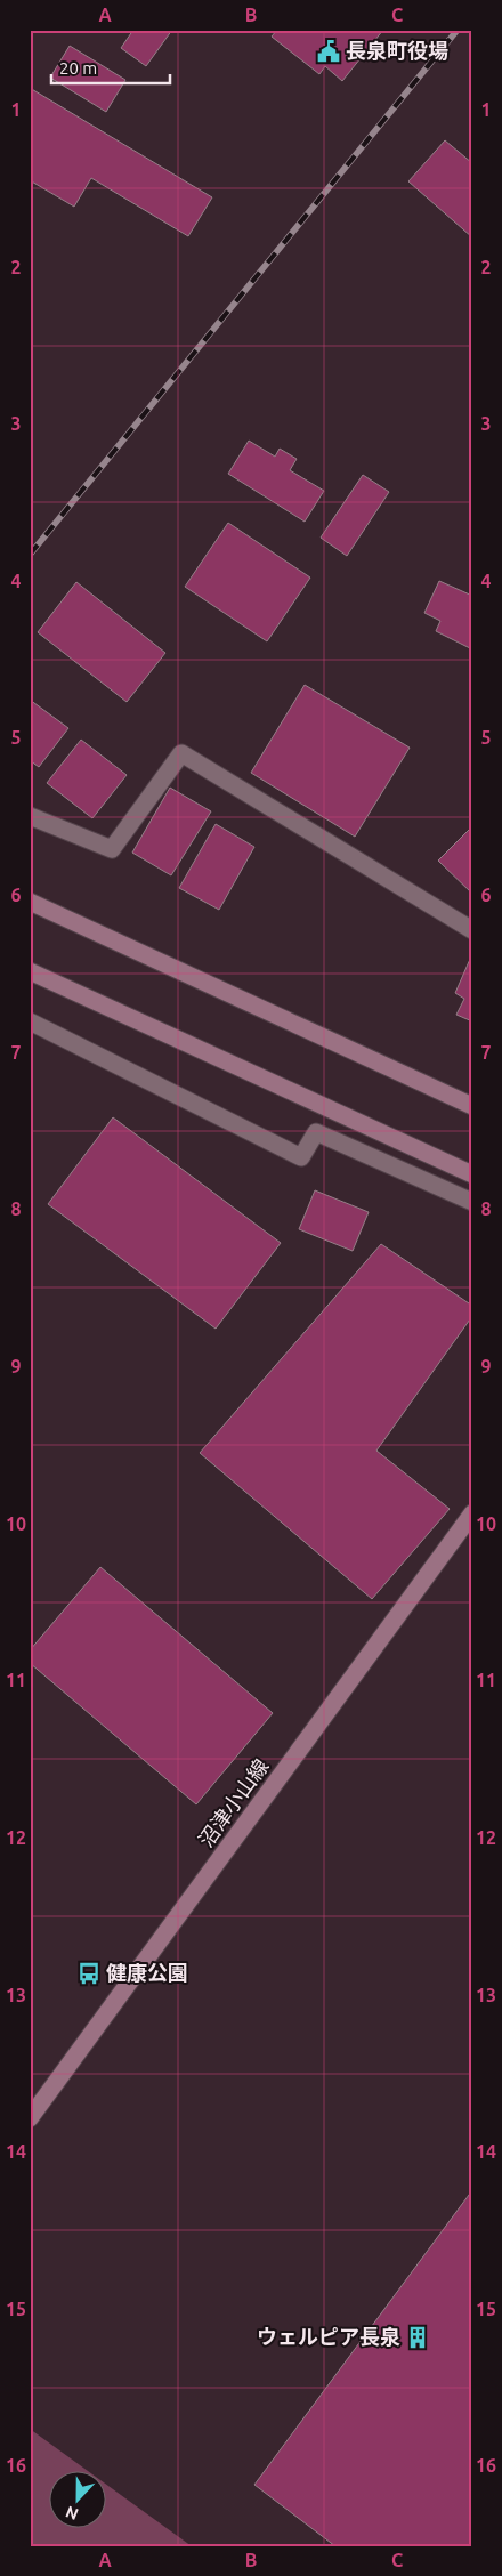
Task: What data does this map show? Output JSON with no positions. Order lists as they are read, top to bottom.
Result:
{
  "streets": {
    "street": ["沼津小山線"]
  },
  "places": {
    "public building": ["長泉町役場"],
    "bus stop": ["健康公園"],
    "building": ["ウェルピア長泉"]
  },
  "scale_bar": "20 m",
  "north": "bottom",
  "grid": {
    "columns": ["A", "B", "C"],
    "rows": [
      "1",
      "2",
      "3",
      "4",
      "5",
      "6",
      "7",
      "8",
      "9",
      "10",
      "11",
      "12",
      "13",
      "14",
      "15",
      "16"
    ]
  }
}
